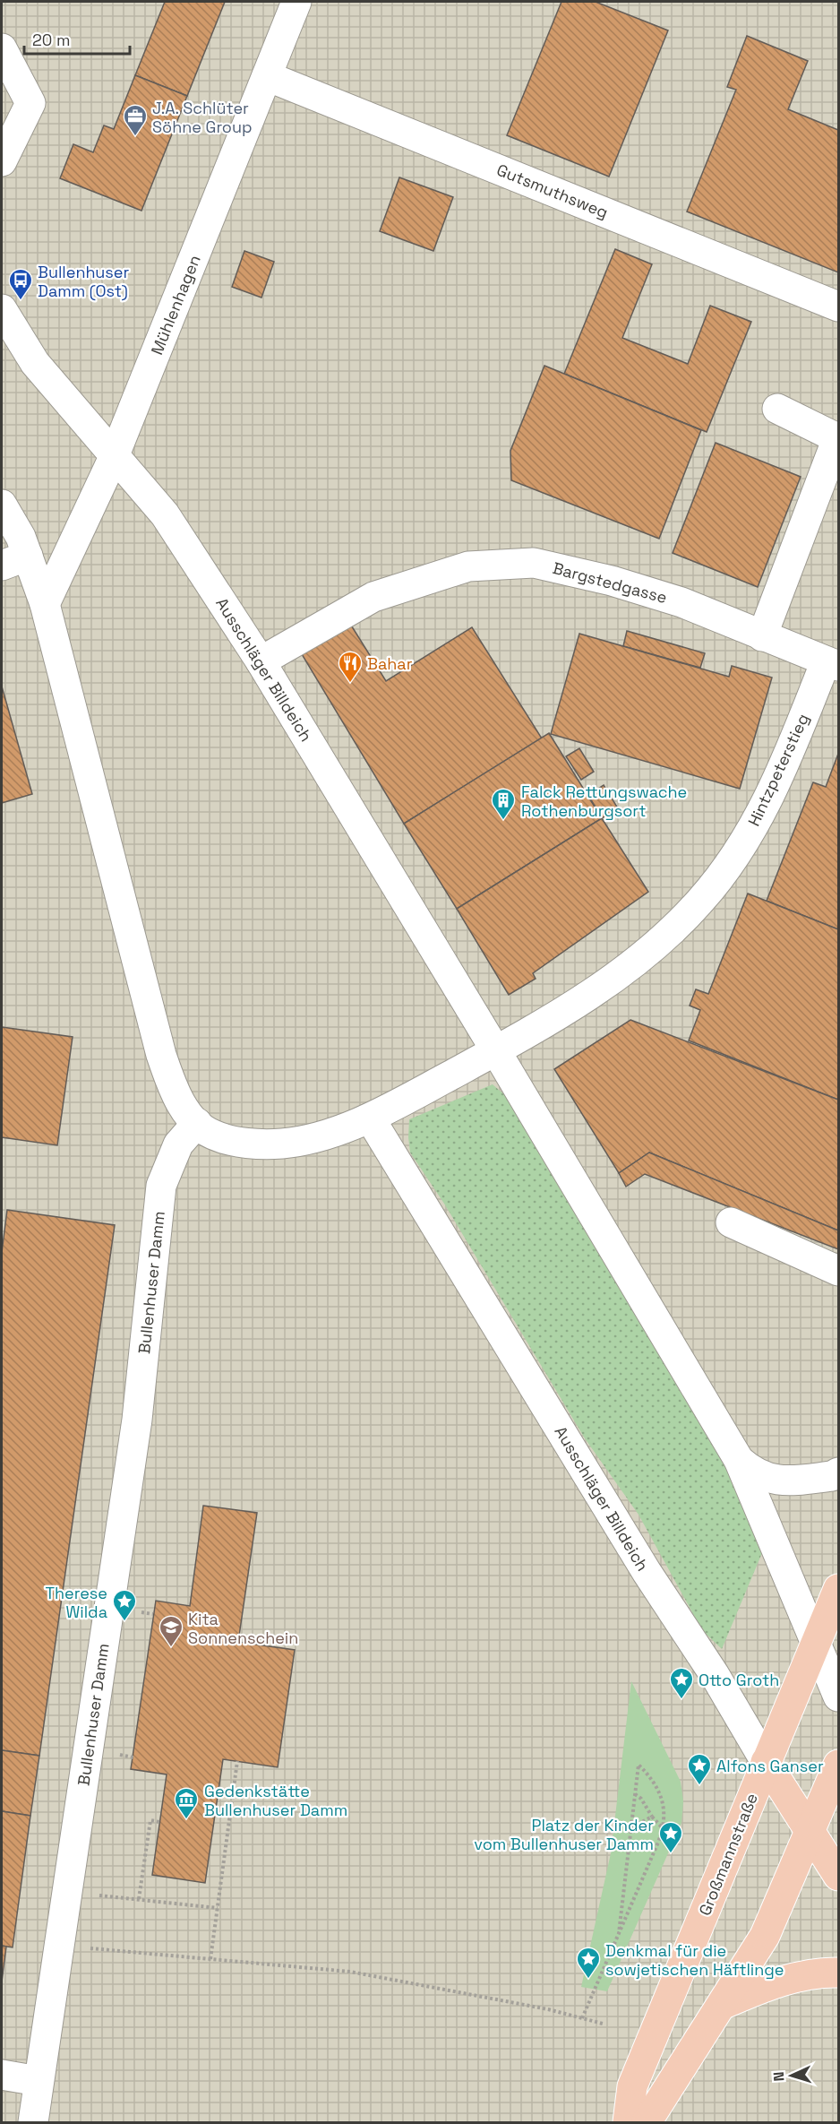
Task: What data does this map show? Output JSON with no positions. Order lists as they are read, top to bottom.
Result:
{
  "streets": {
    "main road": ["Ausschläger Billdeich", "Großmannstraße"],
    "street": [
      "Gutsmuthsweg",
      "Mühlenhagen",
      "Bargstedgasse",
      "Hintzpeterstieg",
      "Bullenhuser Damm"
    ]
  },
  "crossings": [
    ["Gutsmuthsweg", "Mühlenhagen"],
    ["Mühlenhagen", "Ausschläger Billdeich"],
    ["Bargstedgasse", "Ausschläger Billdeich"],
    ["Bargstedgasse", "Hintzpeterstieg"],
    ["Ausschläger Billdeich", "Hintzpeterstieg"],
    ["Ausschläger Billdeich", "Großmannstraße"]
  ],
  "places": {
    "office": ["J.A. Schlüter Söhne Group"],
    "bus stop": ["Bullenhuser Damm (Ost)"],
    "restaurant": ["Bahar"],
    "building": ["Falck Rettungswache Rothenburgsort"],
    "place": [
      "Therese Wilda",
      "Otto Groth",
      "Alfons Ganser",
      "Platz der Kinder vom Bullenhuser Damm",
      "Denkmal für die sowjetischen Häftlinge"
    ],
    "school or university": ["Kita Sonnenschein"],
    "museum": ["Gedenkstätte Bullenhuser Damm"]
  },
  "scale_bar": "20 m",
  "north": "left"
}
